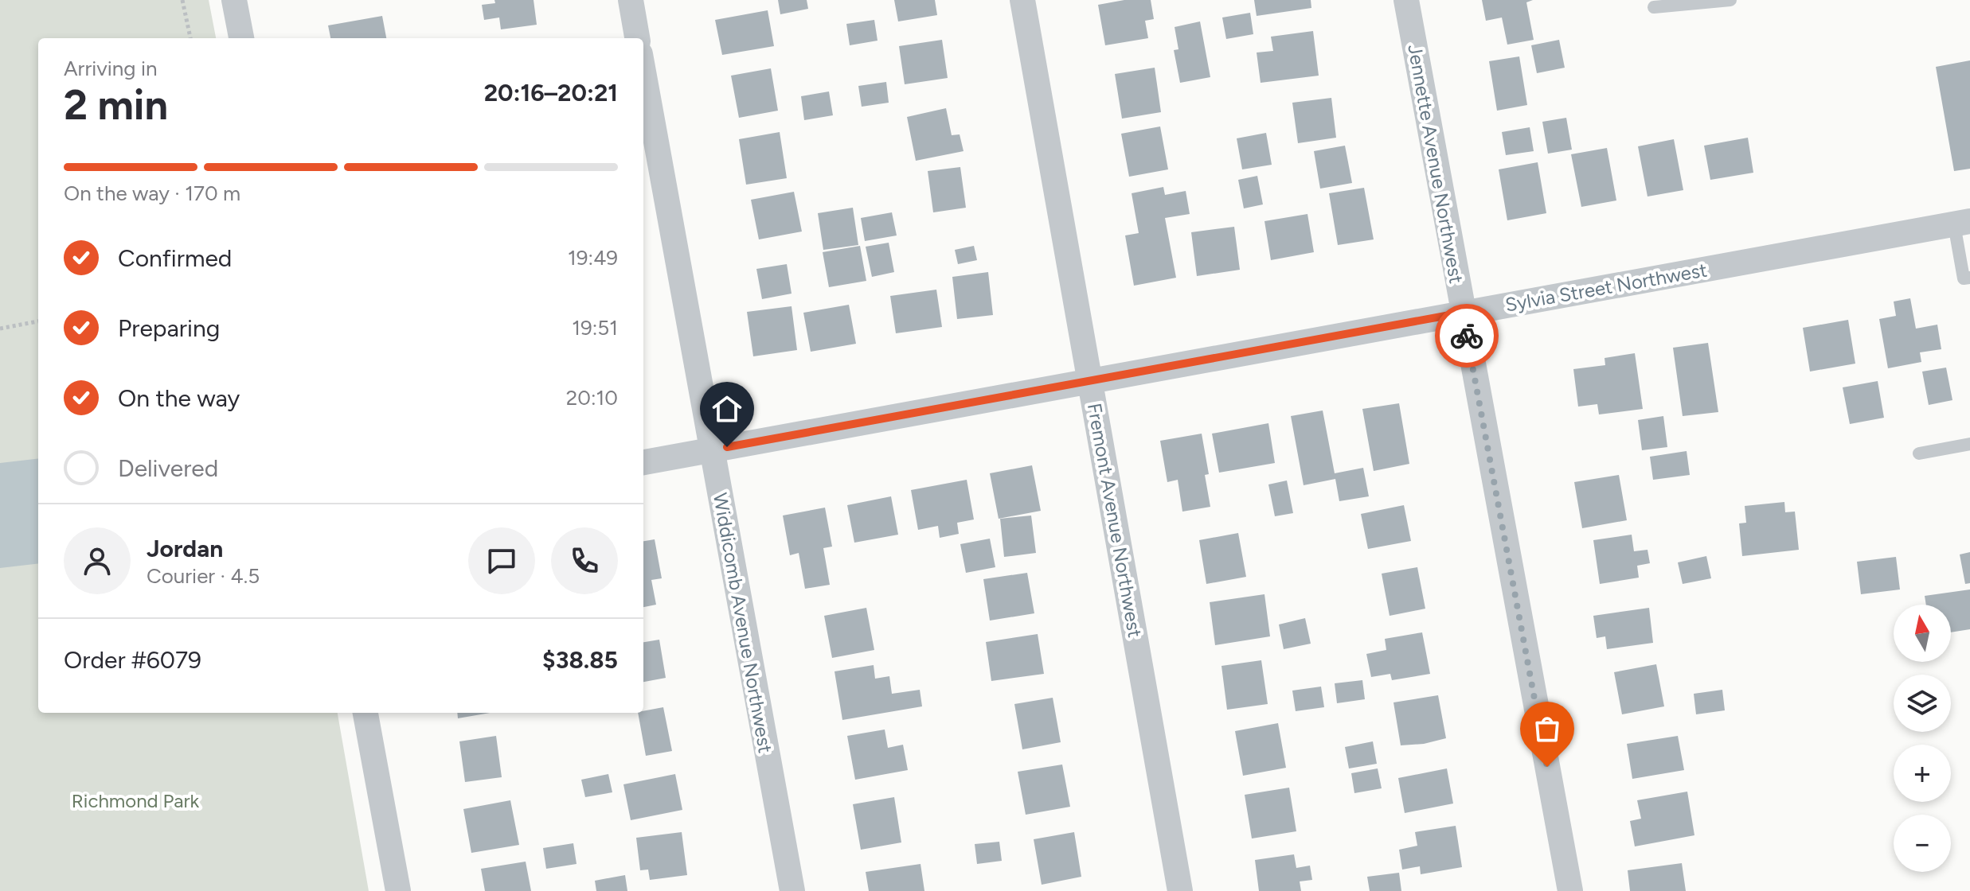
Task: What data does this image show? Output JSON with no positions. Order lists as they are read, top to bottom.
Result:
{
  "streets": {
    "street": [
      "Jennette Avenue Northwest",
      "Sylvia Street Northwest",
      "Fremont Avenue Northwest",
      "Widdicomb Avenue Northwest"
    ]
  },
  "crossings": [
    ["Jennette Avenue Northwest", "Sylvia Street Northwest"],
    ["Sylvia Street Northwest", "Fremont Avenue Northwest"],
    ["Sylvia Street Northwest", "Widdicomb Avenue Northwest"]
  ],
  "parks": ["Richmond Park"],
  "north": "top",
  "page": {
    "heading": ["2 min", "Arriving in", "20:16–20:21"],
    "panel": [
      "Jordan",
      "Courier · 4.5",
      "Order #6079",
      "$38.85"
    ],
    "bar": "On the way · 170 m",
    "list": [
      ["Confirmed", "19:49"],
      ["Preparing", "19:51"],
      ["On the way", "20:10"],
      "Delivered"
    ],
    "map_buttons": ["+", "−"]
  }
}
